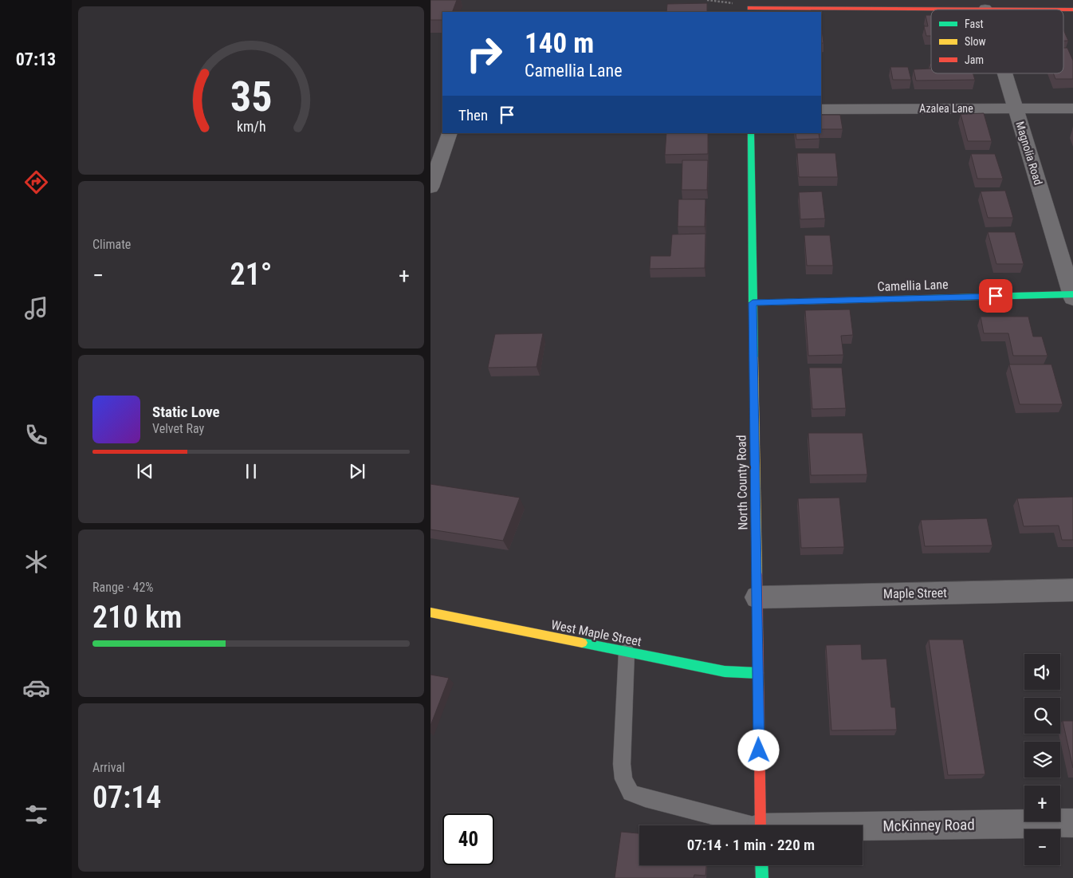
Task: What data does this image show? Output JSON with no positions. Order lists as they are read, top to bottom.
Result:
{
  "streets": {
    "street": [
      "Azalea Lane",
      "Magnolia Road",
      "Camellia Lane",
      "North County Road",
      "Maple Street",
      "West Maple Street",
      "McKinney Road"
    ]
  },
  "crossings": [
    ["Azalea Lane", "Magnolia Road"],
    ["Magnolia Road", "Camellia Lane"],
    ["Camellia Lane", "North County Road"],
    ["North County Road", "Maple Street"],
    ["North County Road", "West Maple Street"]
  ],
  "legend": ["Fast", "Slow", "Jam"],
  "page": {
    "tabs": "07:13",
    "turn": ["140 m", "Camellia Lane"],
    "then": "Then",
    "tile": [
      "Climate",
      ["Range · 42%", "210 km"],
      ["Arrival", "07:14"]
    ],
    "heat": ["−", "21°", "+"],
    "song": ["Static Love", "Velvet Ray"],
    "map_buttons": ["+", "−"],
    "limit": "40",
    "trip": "07:14 · 1 min · 220 m",
    "gauge": ["35", "km/h"]
  }
}
